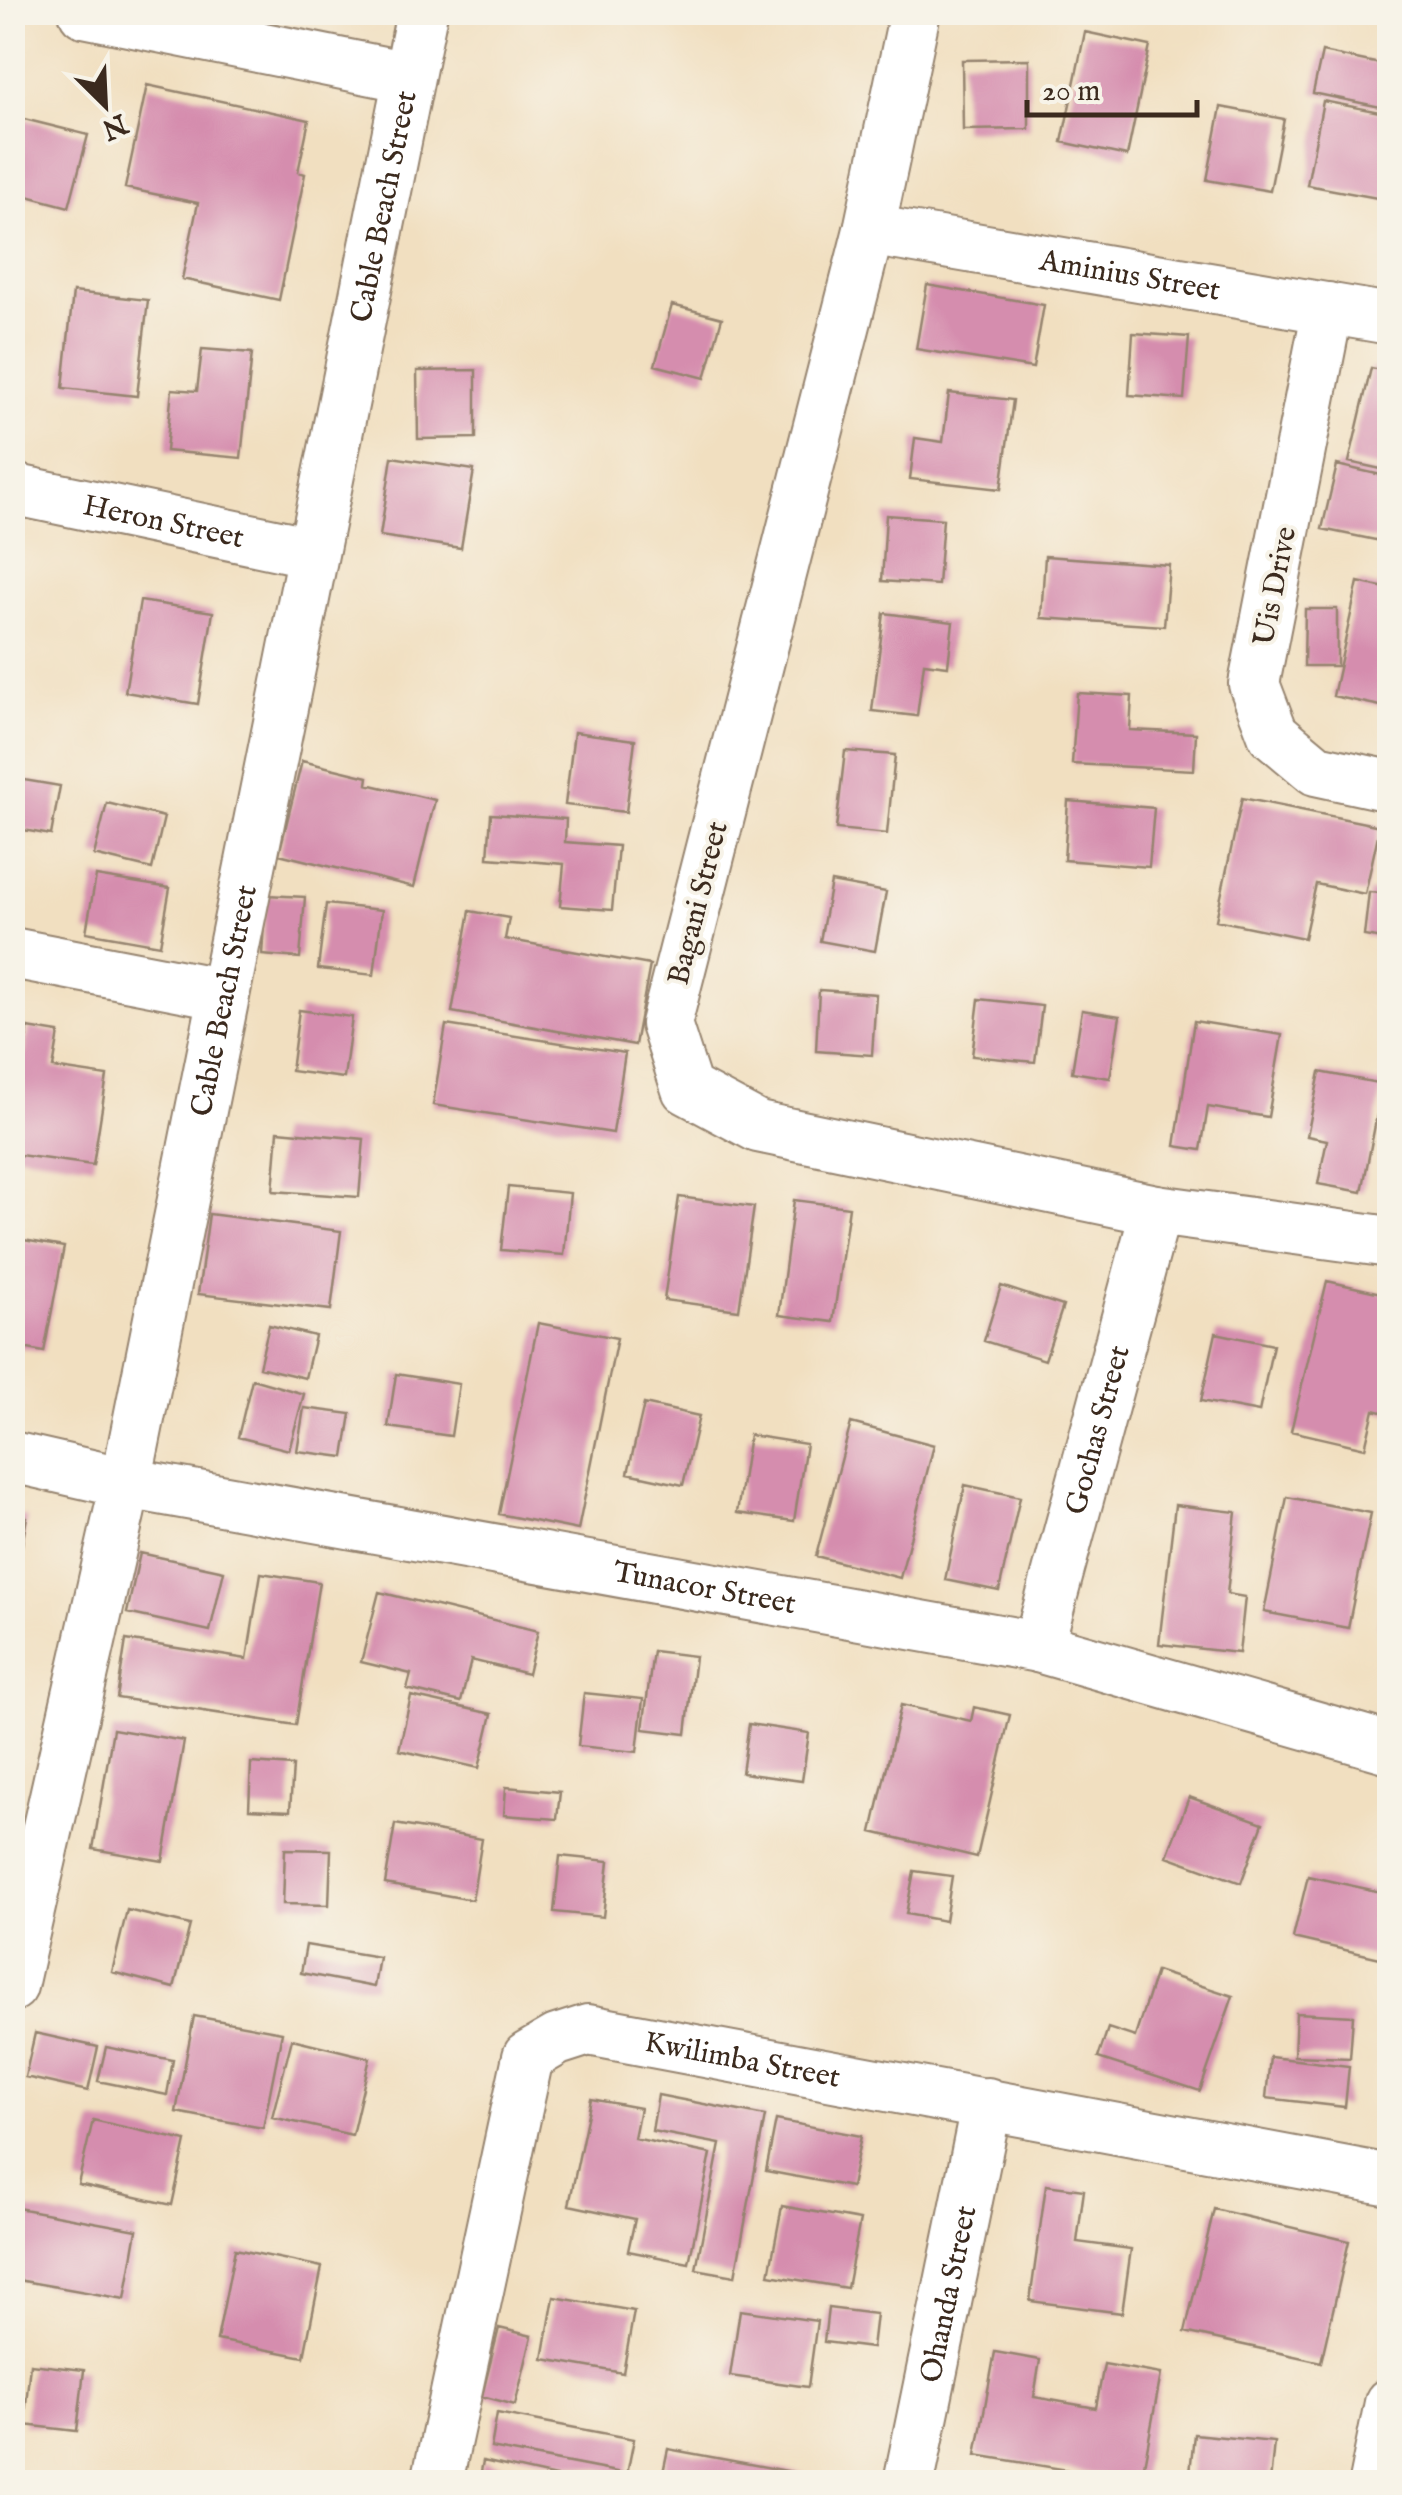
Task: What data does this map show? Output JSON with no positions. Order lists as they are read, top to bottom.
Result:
{
  "streets": {
    "street": [
      "Cable Beach Street",
      "Aminius Street",
      "Heron Street",
      "Uis Drive",
      "Bagani Street",
      "Gochas Street",
      "Tunacor Street",
      "Kwilimba Street",
      "Ohanda Street"
    ]
  },
  "crossings": [
    ["Cable Beach Street", "Heron Street"],
    ["Cable Beach Street", "Tunacor Street"],
    ["Aminius Street", "Uis Drive"],
    ["Aminius Street", "Bagani Street"],
    ["Bagani Street", "Gochas Street"],
    ["Gochas Street", "Tunacor Street"],
    ["Kwilimba Street", "Ohanda Street"]
  ],
  "scale_bar": "20 m",
  "north": "bottom right"
}
